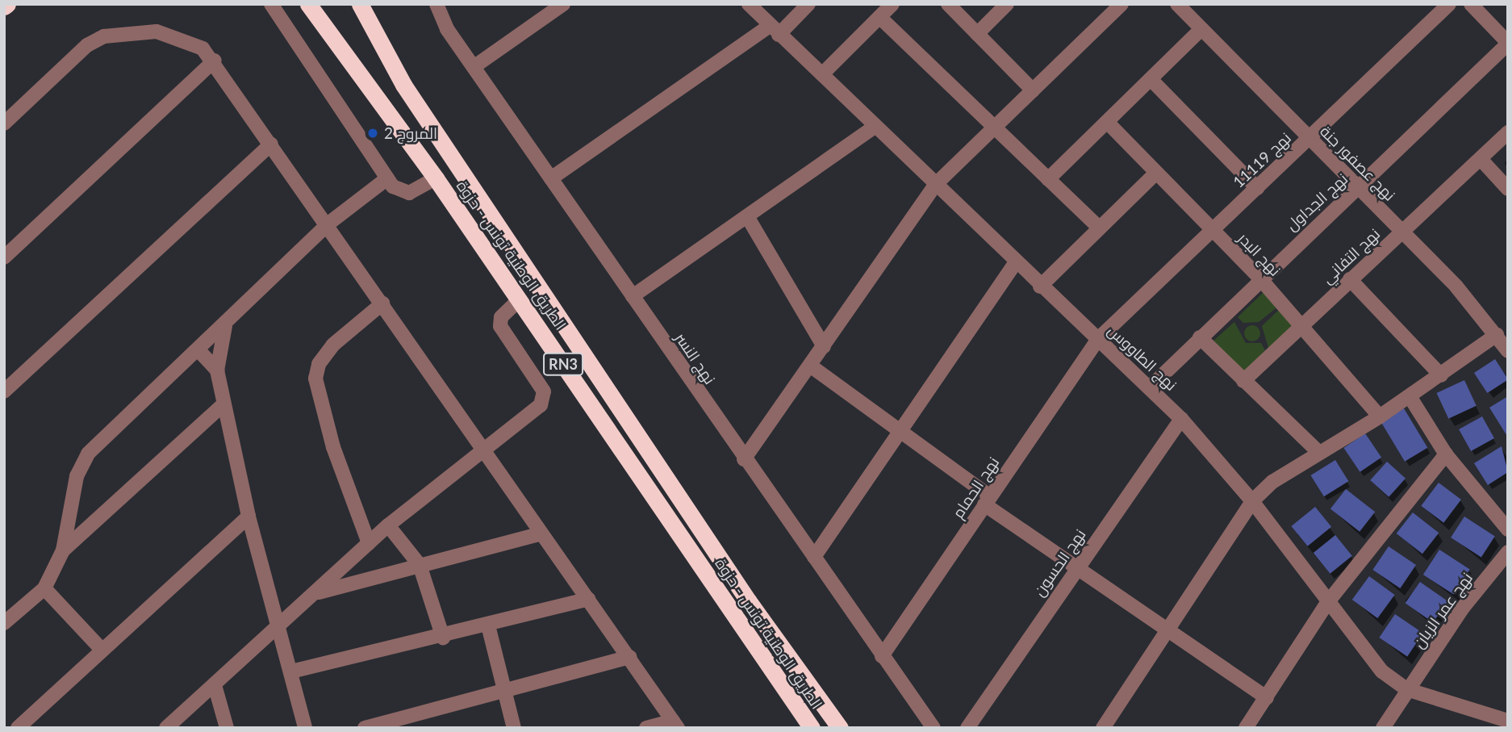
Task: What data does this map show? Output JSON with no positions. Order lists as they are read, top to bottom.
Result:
{
  "streets": {
    "highway": ["الطريق الوطنية تونس - حزوة", "RN3"],
    "street": [
      "نهج 11119",
      "نهج عصفور جنة",
      "نهج الجداول",
      "نهج البدر",
      "نهج التفاني",
      "نهج الطاووس",
      "نهج النسر",
      "نهج الحمام",
      "نهج الحسون",
      "نهج عمر الزيان"
    ]
  },
  "crossings": [
    ["نهج 11119", "نهج عصفور جنة"],
    ["نهج 11119", "نهج البدر"],
    ["نهج 11119", "نهج الطاووس"],
    ["نهج 11119", "نهج الحمام"],
    ["نهج عصفور جنة", "نهج الجداول"],
    ["نهج عصفور جنة", "نهج التفاني"],
    ["نهج الجداول", "نهج البدر"],
    ["نهج الجداول", "نهج الطاووس"],
    ["نهج البدر", "نهج التفاني"],
    ["نهج الطاووس", "نهج الحمام"],
    ["نهج الطاووس", "نهج الحسون"],
    ["نهج الطاووس", "نهج عمر الزيان"],
    ["نهج النسر", "نهج الحمام"]
  ],
  "places": ["المروج 2"]
}
